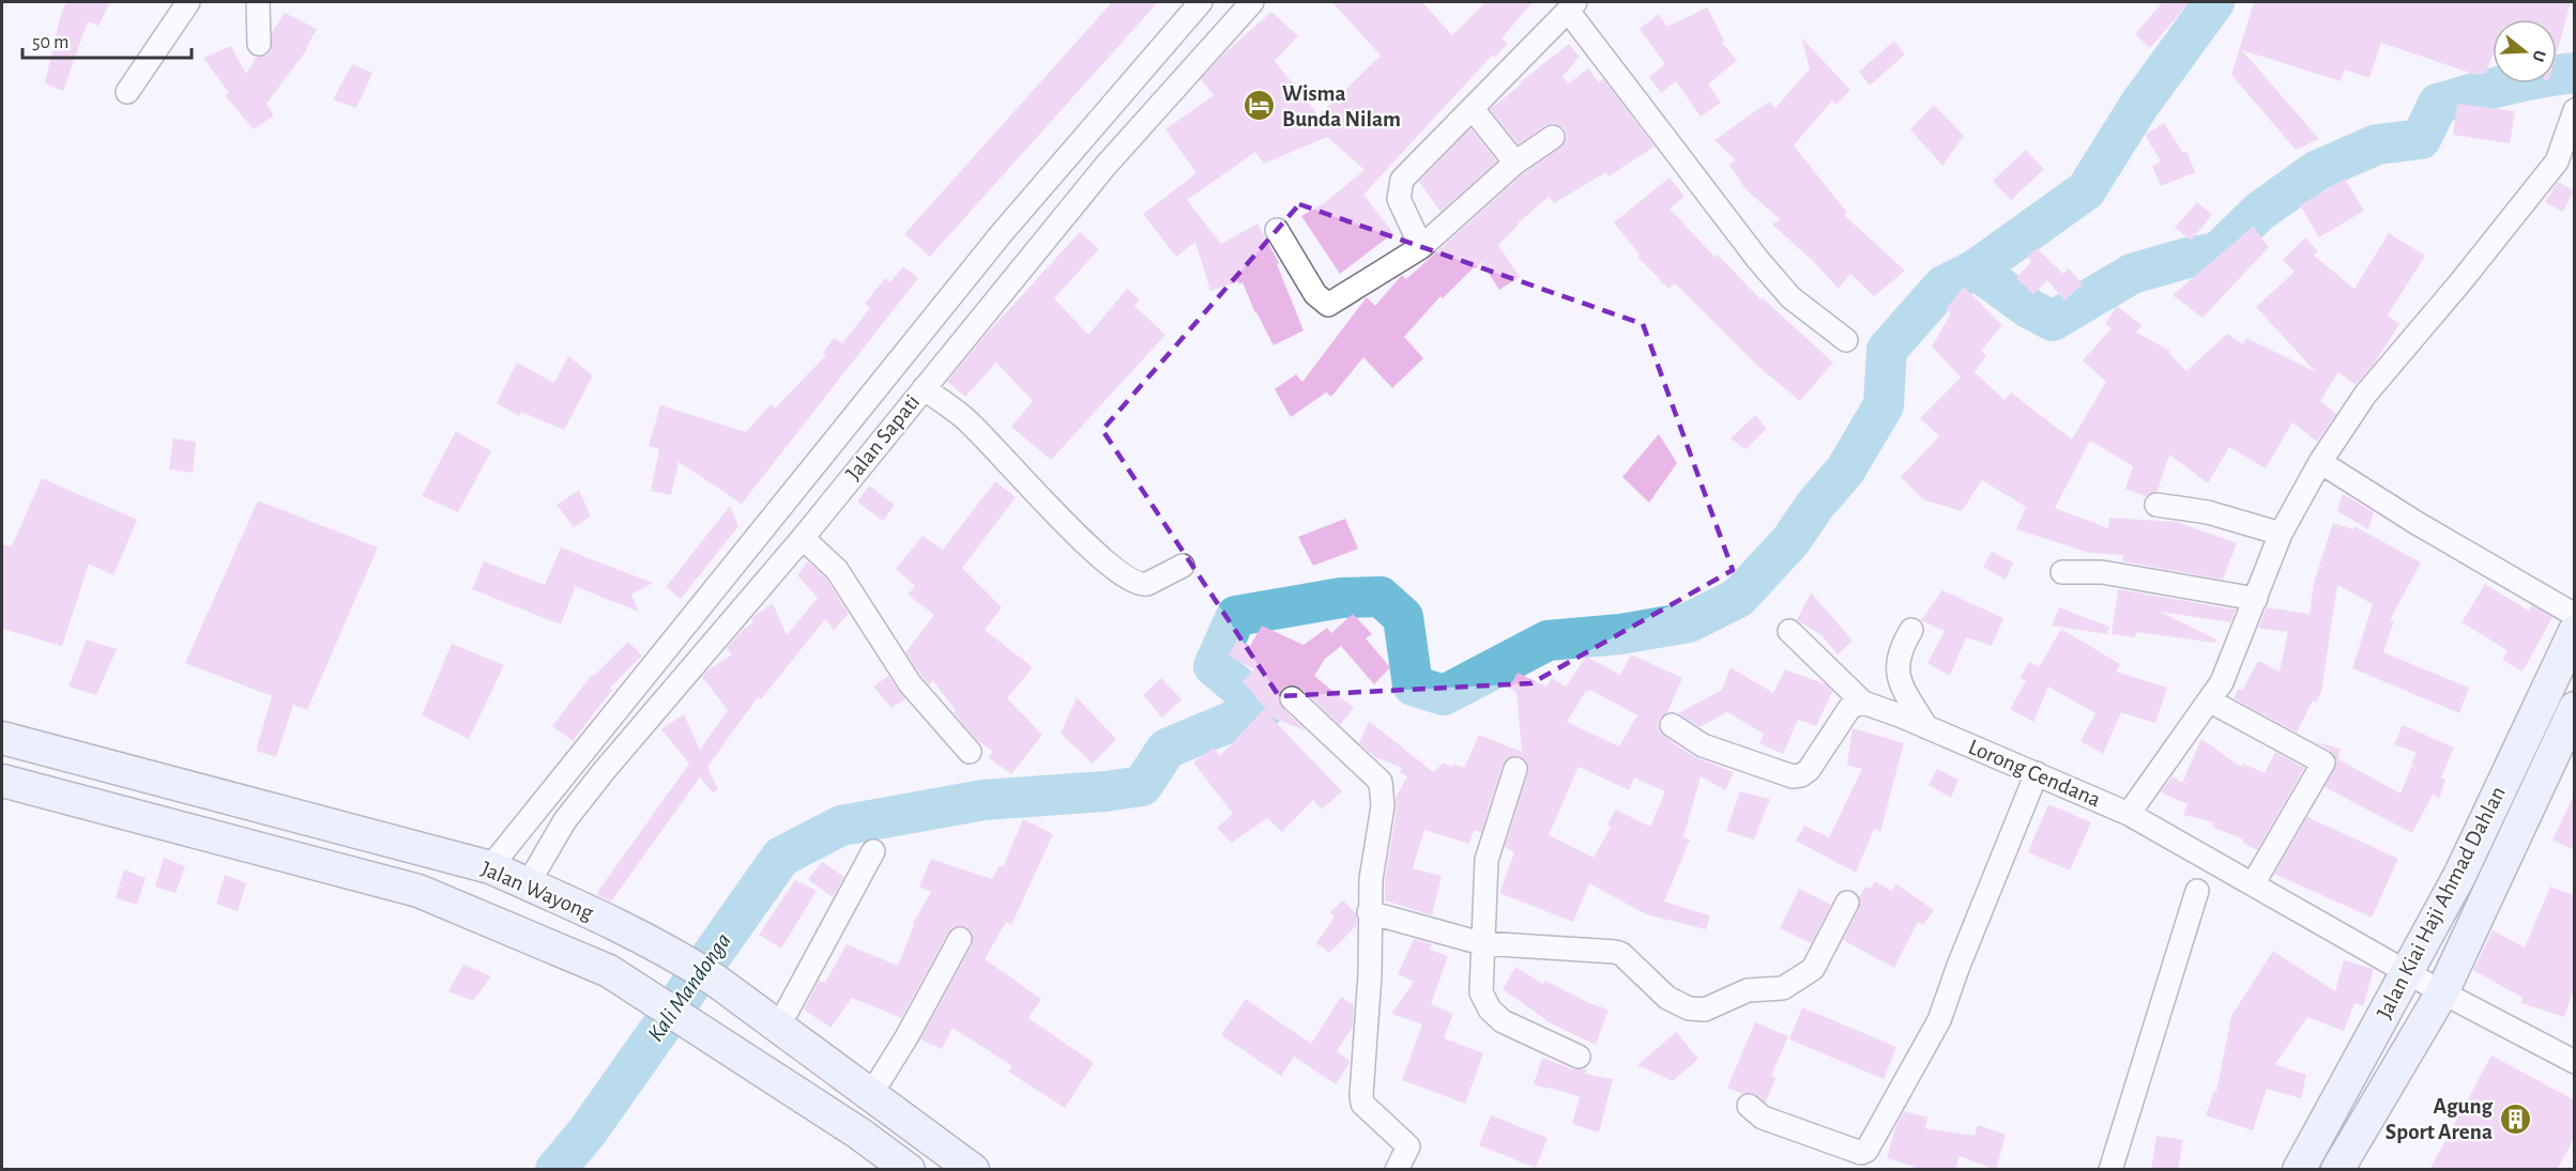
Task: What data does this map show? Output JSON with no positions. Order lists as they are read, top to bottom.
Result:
{
  "streets": {
    "main road": ["Jalan Wayong", "Jalan Kiai Haji Ahmad Dahlan"],
    "street": ["Jalan Sapati", "Lorong Cendana"]
  },
  "crossings": [
    ["Jalan Sapati", "Jalan Wayong"],
    ["Lorong Cendana", "Jalan Kiai Haji Ahmad Dahlan"]
  ],
  "water": ["Kali Mandonga"],
  "places": {
    "hotel": ["Wisma Bunda Nilam"],
    "building": ["Agung Sport Arena"]
  },
  "scale_bar": "50 m",
  "north": "right"
}
